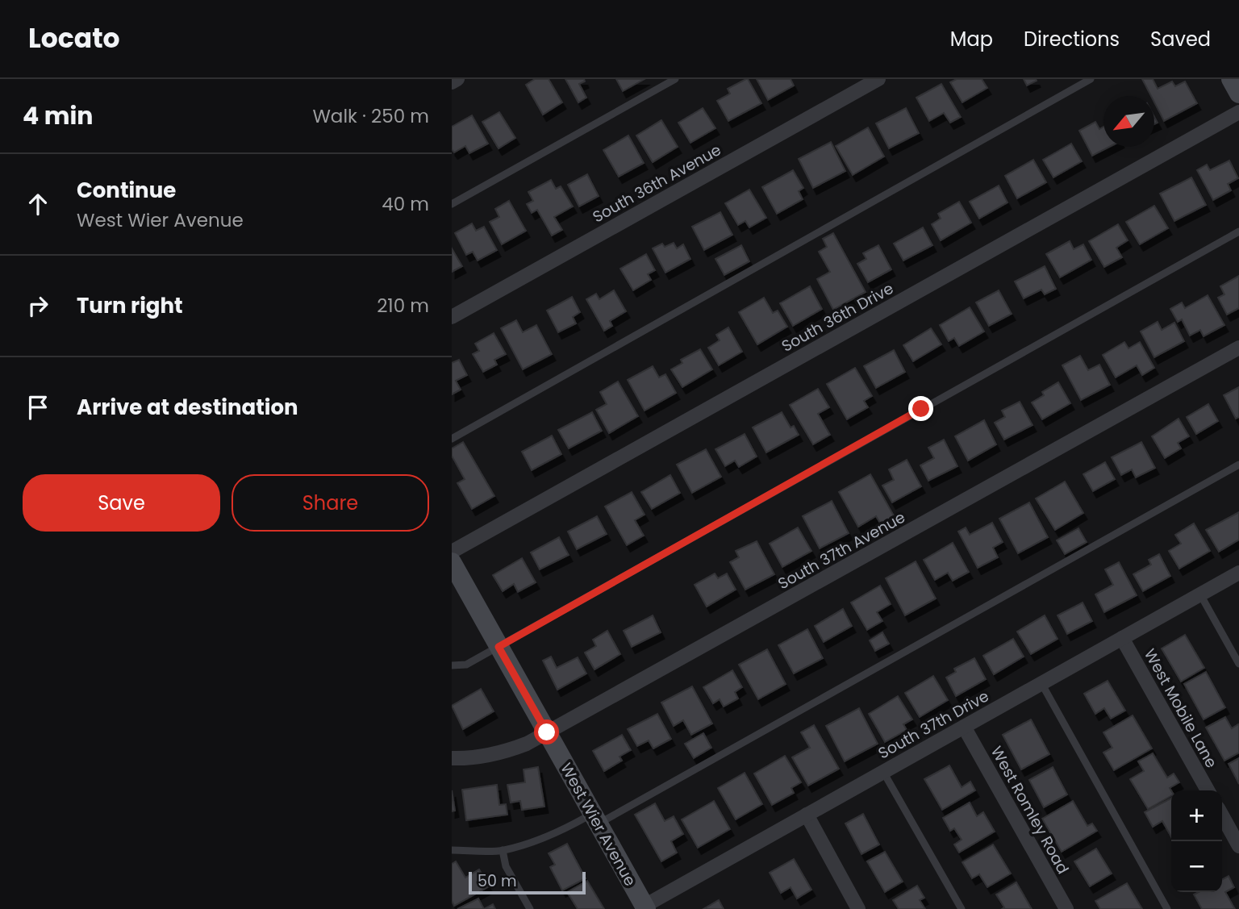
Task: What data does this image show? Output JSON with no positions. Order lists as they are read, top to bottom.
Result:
{
  "streets": {
    "street": [
      "South 36th Avenue",
      "South 36th Drive",
      "South 37th Avenue",
      "West Mobile Lane",
      "South 37th Drive",
      "West Romley Road",
      "West Wier Avenue"
    ]
  },
  "crossings": [
    ["South 37th Avenue", "West Wier Avenue"],
    ["West Mobile Lane", "South 37th Drive"],
    ["South 37th Drive", "West Romley Road"],
    ["South 37th Drive", "West Wier Avenue"]
  ],
  "scale_bar": "50 m",
  "north": "bottom left",
  "page": {
    "header": "Locato",
    "nav": ["Map", "Directions", "Saved"],
    "heading": ["4 min", "Walk · 250 m"],
    "list": [
      ["Continue", "West Wier Avenue", "40 m"],
      ["Turn right", "210 m"],
      "Arrive at destination"
    ],
    "buttons": ["Save", "Share"],
    "map_buttons": ["+", "−"],
    "scale": "50 m"
  }
}
